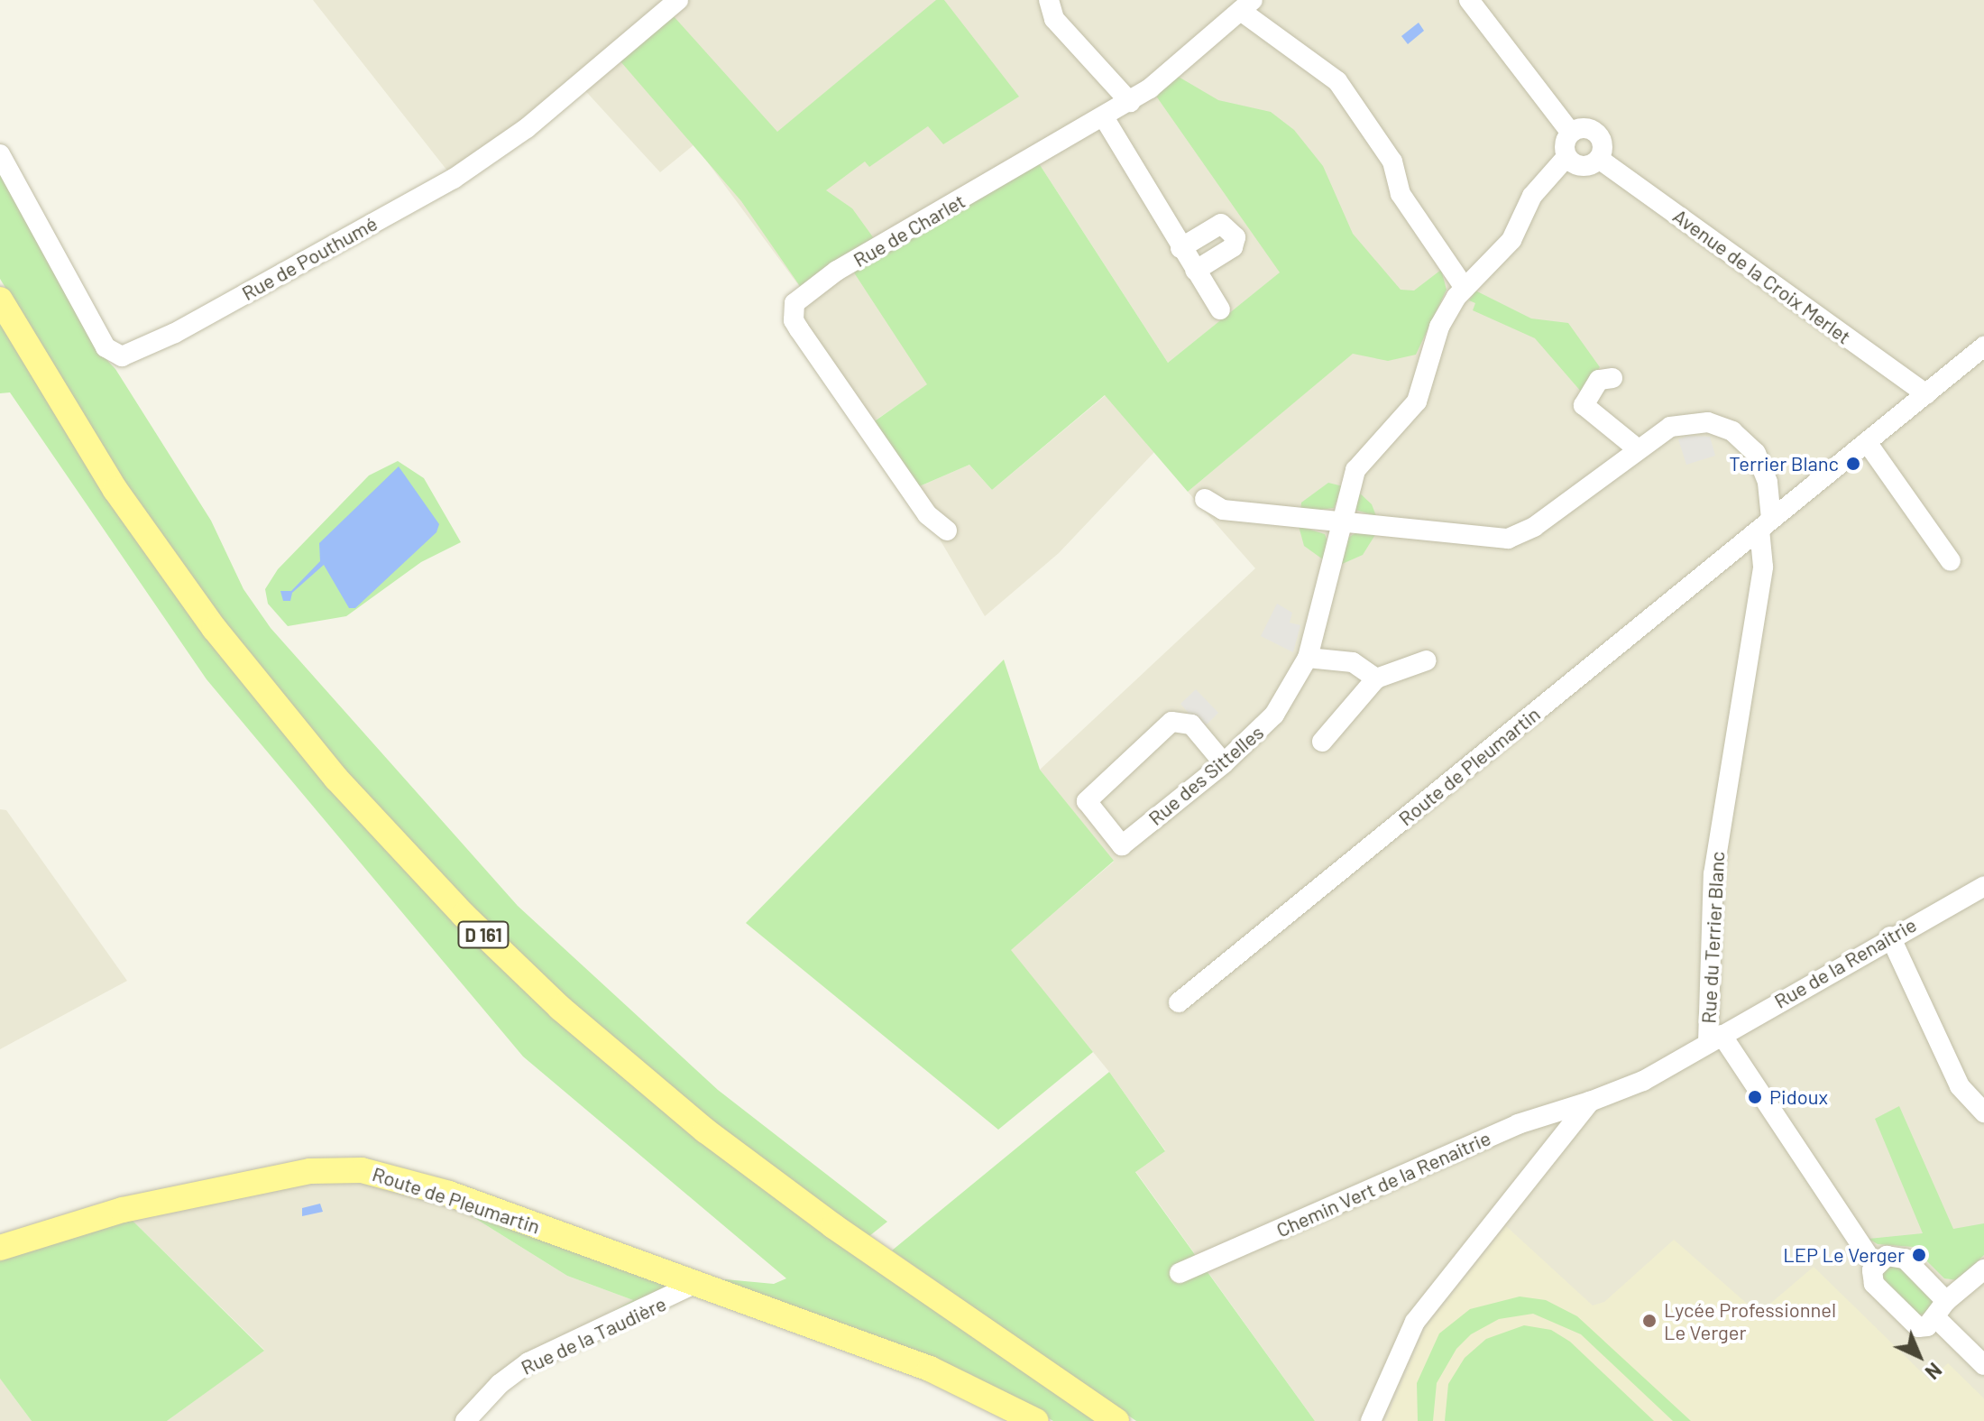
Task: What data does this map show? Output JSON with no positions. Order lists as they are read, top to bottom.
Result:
{
  "streets": {
    "main road": ["Route de Pleumartin", "D 161"],
    "street": [
      "Rue de Charlet",
      "Rue de Pouthumé",
      "Avenue de la Croix Merlet",
      "Rue des Sittelles",
      "Rue du Terrier Blanc",
      "Rue de la Renaitrie",
      "Chemin Vert de la Renaitrie",
      "Rue de la Taudière"
    ]
  },
  "crossings": [
    ["Avenue de la Croix Merlet", "Route de Pleumartin"],
    ["Avenue de la Croix Merlet", "Rue des Sittelles"],
    ["Route de Pleumartin", "Rue du Terrier Blanc"],
    ["Route de Pleumartin", "Rue de la Taudière"],
    ["Rue des Sittelles", "Rue du Terrier Blanc"],
    ["Rue du Terrier Blanc", "Rue de la Renaitrie"],
    ["Rue du Terrier Blanc", "Chemin Vert de la Renaitrie"]
  ],
  "places": [
    "Terrier Blanc",
    "Pidoux",
    "LEP Le Verger",
    "Lycée Professionnel Le Verger"
  ],
  "north": "bottom right"
}
